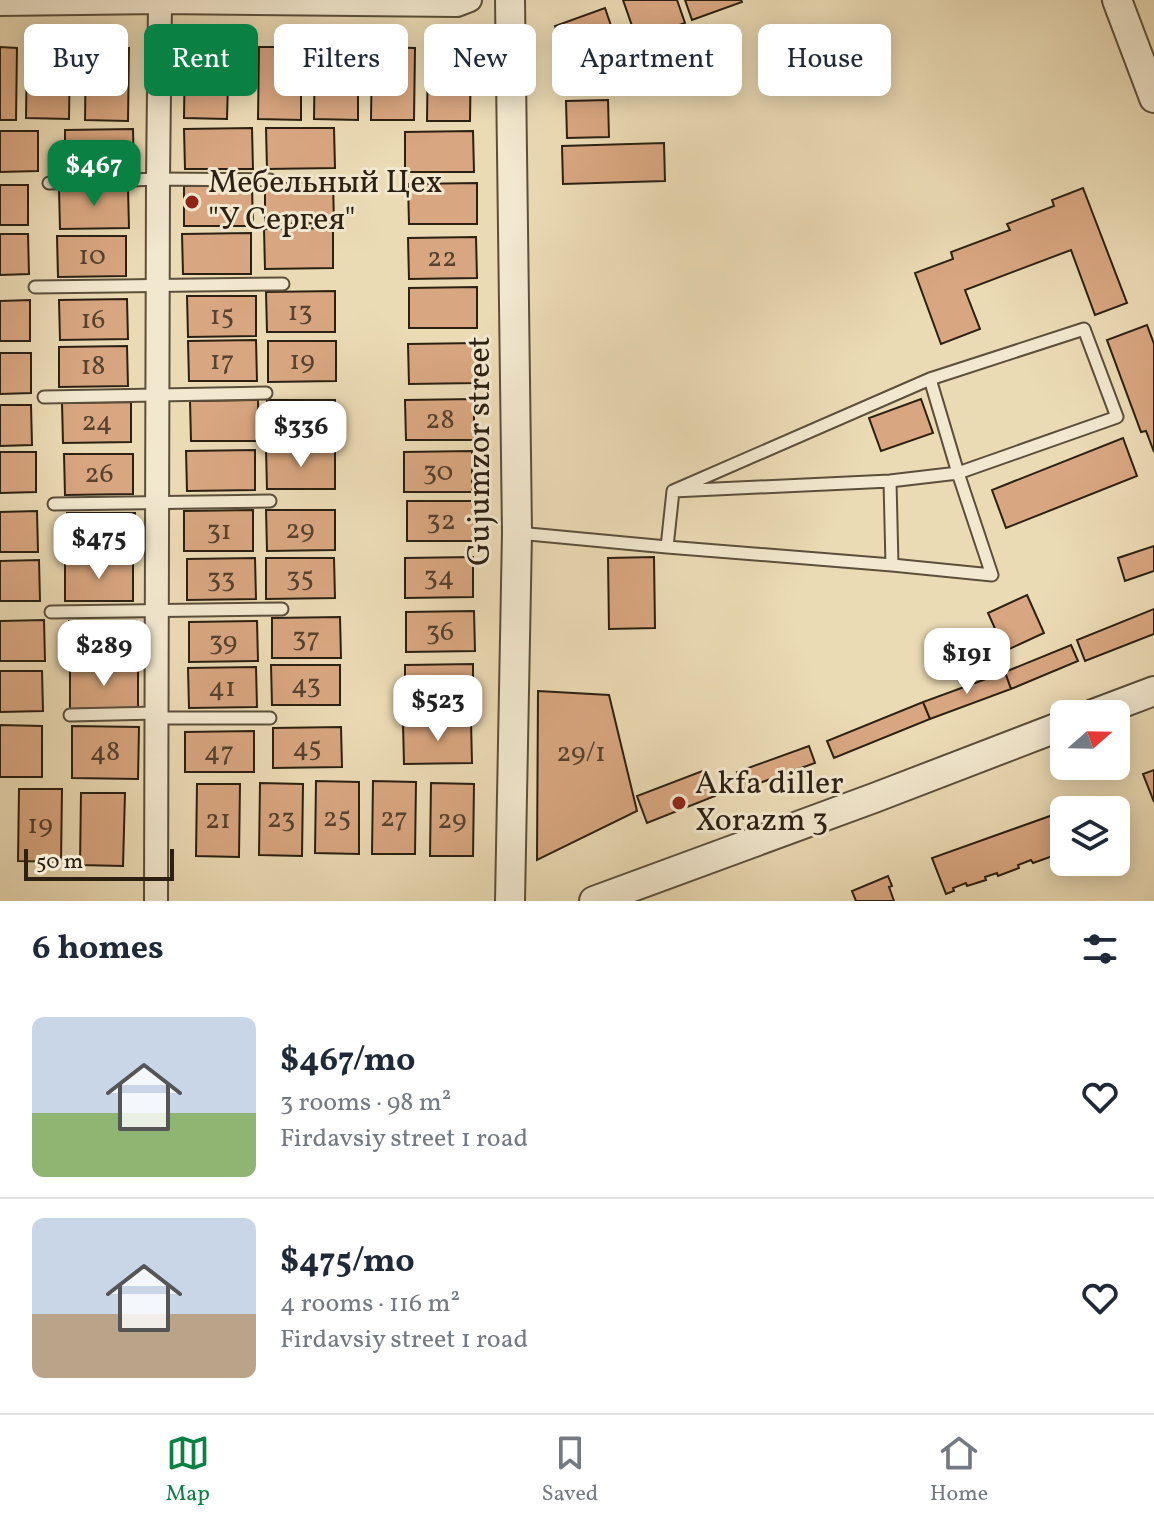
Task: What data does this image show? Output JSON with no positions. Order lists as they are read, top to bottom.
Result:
{
  "streets": {
    "street": ["Gujumzor street"]
  },
  "places": ["Мебельный Цех \"У Сергея\"", "Akfa diller Xorazm 3"],
  "house_numbers": [
    "10",
    "22",
    "13",
    "15",
    "16",
    "17",
    "19",
    "18",
    "28",
    "24",
    "30",
    "26",
    "32",
    "29",
    "31",
    "34",
    "35",
    "33",
    "36",
    "37",
    "39",
    "43",
    "41",
    "45",
    "48",
    "47",
    "29/1",
    "25",
    "27",
    "23",
    "21",
    "29",
    "19"
  ],
  "scale_bar": "50 m",
  "north": "right",
  "page": {
    "chip": [
      "Buy",
      "Rent",
      "Filters",
      "New",
      "Apartment",
      "House"
    ],
    "price": [
      "$467",
      "$336",
      "$475",
      "$289",
      "$191",
      "$523"
    ],
    "scale": "50 m",
    "heading": "6 homes",
    "list": [
      {
        "name": "$467/mo",
        "note": "3 rooms · 98 m² · Firdavsiy street 1 road"
      },
      {
        "name": "$475/mo",
        "note": "4 rooms · 116 m² · Firdavsiy street 1 road"
      }
    ],
    "tabs": ["Map", "Saved", "Home"]
  }
}
